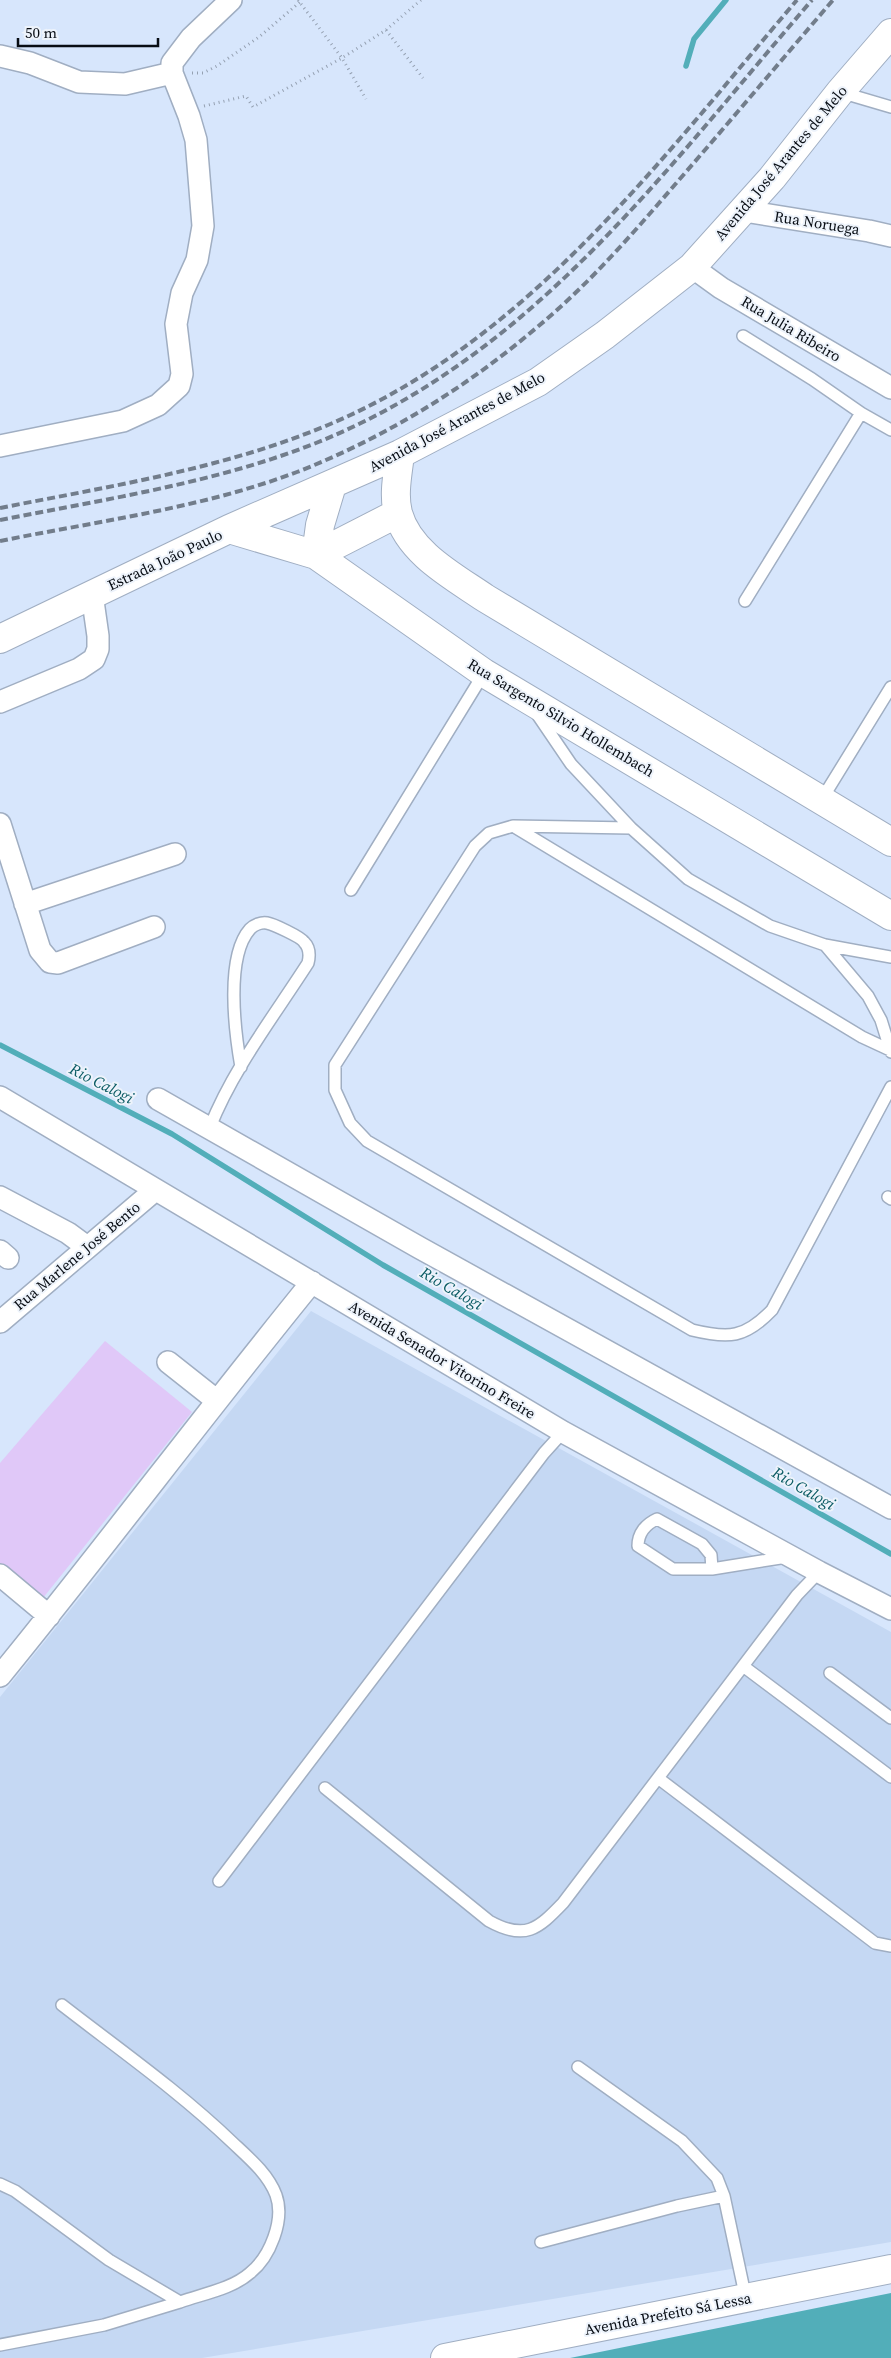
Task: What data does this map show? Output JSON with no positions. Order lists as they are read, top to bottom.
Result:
{
  "streets": {
    "main road": [
      "Avenida José Arantes de Melo",
      "Estrada João Paulo",
      "Rua Sargento Silvio Hollembach",
      "Avenida Prefeito Sá Lessa"
    ],
    "street": [
      "Rua Noruega",
      "Rua Julia Ribeiro",
      "Rua Marlene José Bento",
      "Avenida Senador Vitorino Freire"
    ]
  },
  "crossings": [
    ["Avenida José Arantes de Melo", "Rua Noruega"],
    ["Avenida José Arantes de Melo", "Rua Julia Ribeiro"],
    ["Avenida José Arantes de Melo", "Estrada João Paulo"],
    ["Estrada João Paulo", "Rua Sargento Silvio Hollembach"],
    ["Rua Marlene José Bento", "Avenida Senador Vitorino Freire"]
  ],
  "water": ["Rio Calogi"],
  "scale_bar": "50 m"
}
